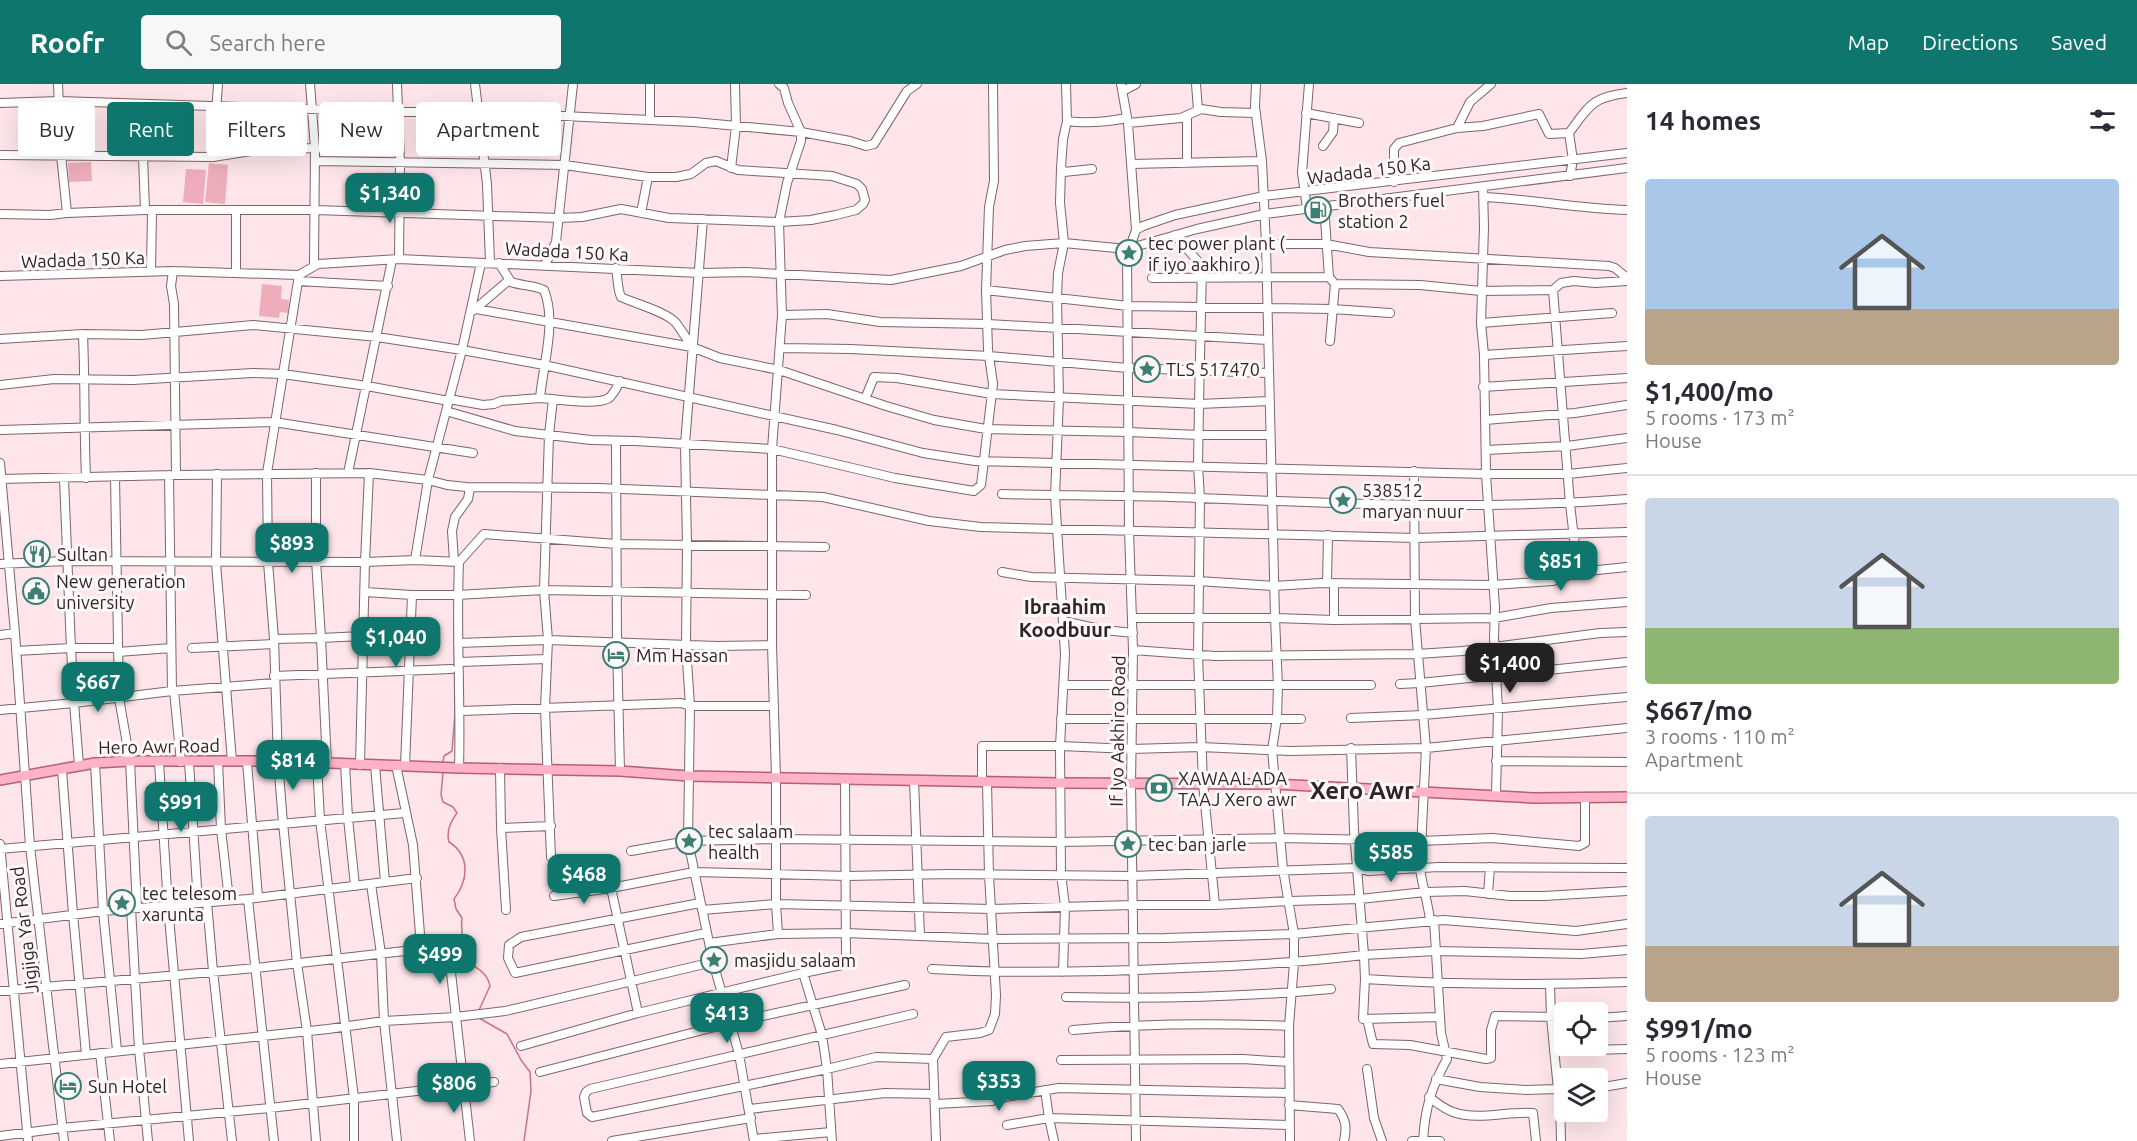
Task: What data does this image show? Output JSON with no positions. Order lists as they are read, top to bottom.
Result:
{
  "streets": {
    "main road": ["Hero Awr Road"],
    "street": ["Wadada 150 Ka", "If Iyo Aakhiro Road", "Jigjiga Yar Road"]
  },
  "crossings": [
    ["Wadada 150 Ka", "If Iyo Aakhiro Road"],
    ["If Iyo Aakhiro Road", "Hero Awr Road"],
    ["Hero Awr Road", "Jigjiga Yar Road"]
  ],
  "districts": ["Ibraahim Koodbuur", "Xero Awr"],
  "places": {
    "fuel station": ["Brothers fuel station 2"],
    "place": [
      "tec power plant ( if iyo aakhiro )",
      "TLS 517470",
      "538512 maryan nuur",
      "tec salaam health",
      "tec ban jarle",
      "tec telesom xarunta",
      "masjidu salaam"
    ],
    "restaurant": ["Sultan"],
    "public building": ["New generation university"],
    "hotel": ["Mm Hassan", "Sun Hotel"],
    "bank": ["XAWAALADA TAAJ Xero awr"]
  },
  "page": {
    "header": "Roofr",
    "search": "Search here",
    "nav": ["Map", "Directions", "Saved"],
    "heading": "14 homes",
    "chip": [
      "Buy",
      "Rent",
      "Filters",
      "New",
      "Apartment"
    ],
    "list": [
      {
        "name": "$1,400/mo",
        "note": "5 rooms · 173 m² · House"
      },
      {
        "name": "$667/mo",
        "note": "3 rooms · 110 m² · Apartment"
      },
      {
        "name": "$991/mo",
        "note": "5 rooms · 123 m² · House"
      }
    ],
    "price": [
      "$1,340",
      "$893",
      "$851",
      "$1,040",
      "$1,400",
      "$667",
      "$814",
      "$991",
      "$585",
      "$468",
      "$499",
      "$413",
      "$353",
      "$806"
    ]
  }
}
